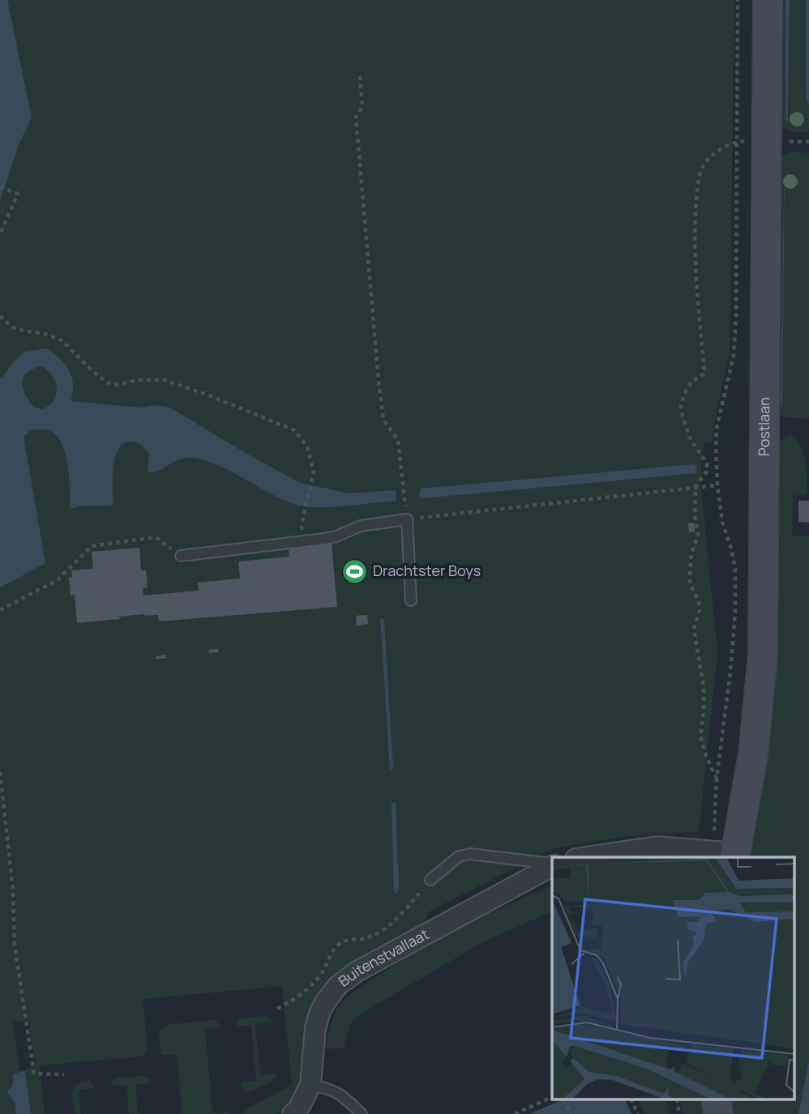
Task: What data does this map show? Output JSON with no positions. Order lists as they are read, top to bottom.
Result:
{
  "streets": {
    "street": ["Postlaan", "Buitenstvallaat"]
  },
  "places": {
    "sports": ["Drachtster Boys"]
  }
}
